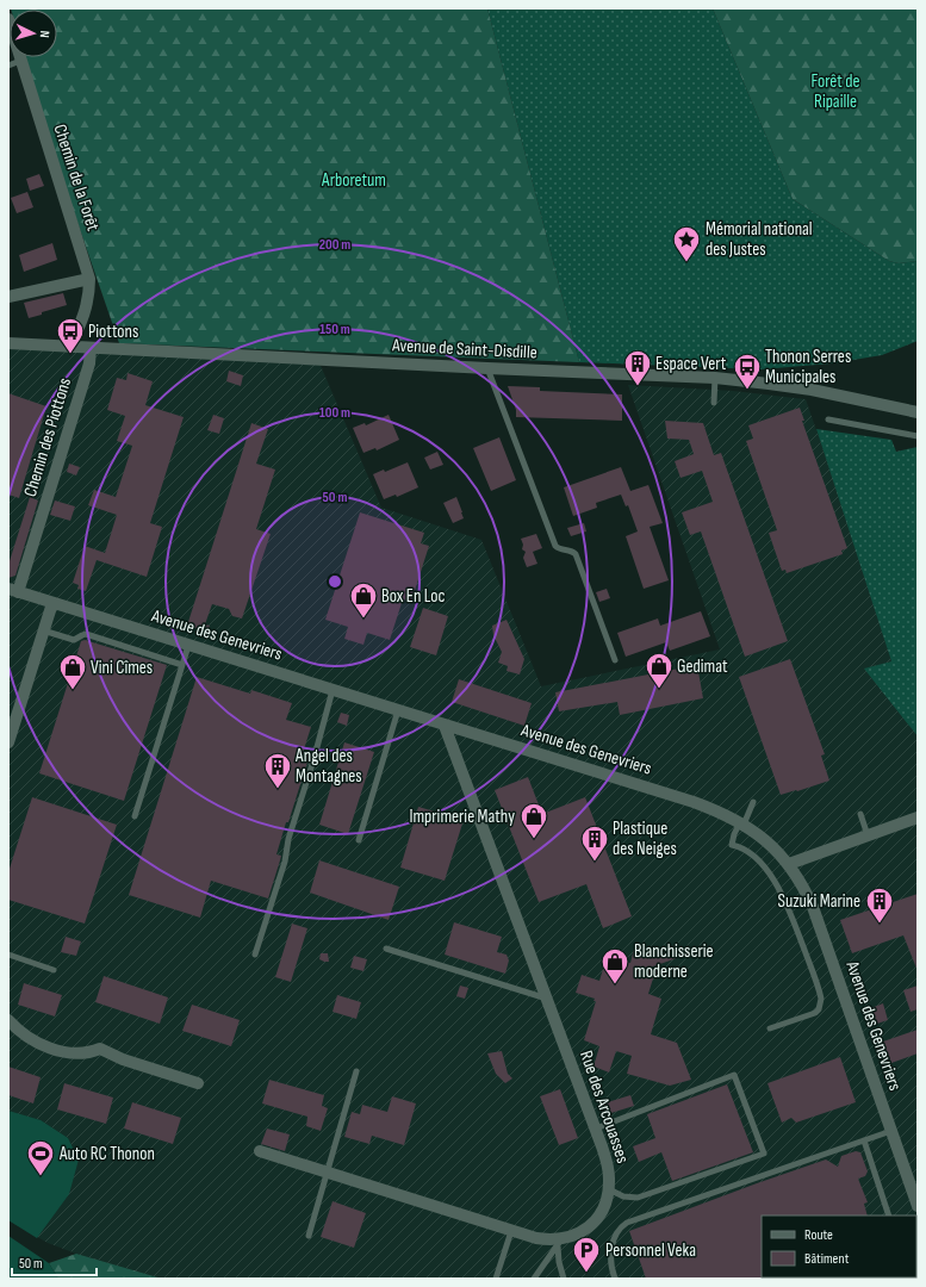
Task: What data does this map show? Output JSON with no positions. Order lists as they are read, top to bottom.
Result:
{
  "streets": {
    "street": [
      "Chemin de la Forêt",
      "Avenue de Saint-Disdille",
      "Chemin des Piottons",
      "Avenue des Genevriers",
      "Rue des Arcouasses"
    ]
  },
  "crossings": [
    ["Chemin de la Forêt", "Avenue de Saint-Disdille"],
    ["Avenue de Saint-Disdille", "Chemin des Piottons"],
    ["Chemin des Piottons", "Avenue des Genevriers"],
    ["Avenue des Genevriers", "Rue des Arcouasses"]
  ],
  "parks": ["Forêt de Ripaille", "Arboretum"],
  "places": {
    "place": ["Mémorial national des Justes"],
    "bus stop": ["Piottons", "Thonon Serres Municipales"],
    "building": [
      "Espace Vert",
      "Angel des Montagnes",
      "Plastique des Neiges",
      "Suzuki Marine"
    ],
    "shop": [
      "Box En Loc",
      "Gedimat",
      "Vini Cîmes",
      "Imprimerie Mathy",
      "Blanchisserie moderne"
    ],
    "sports": ["Auto RC Thonon"],
    "parking": ["Personnel Veka"]
  },
  "legend": ["Route", "Bâtiment"],
  "scale_bar": "50 m",
  "north": "right",
  "rings": [
    "200 m",
    "150 m",
    "100 m",
    "50 m"
  ]
}
